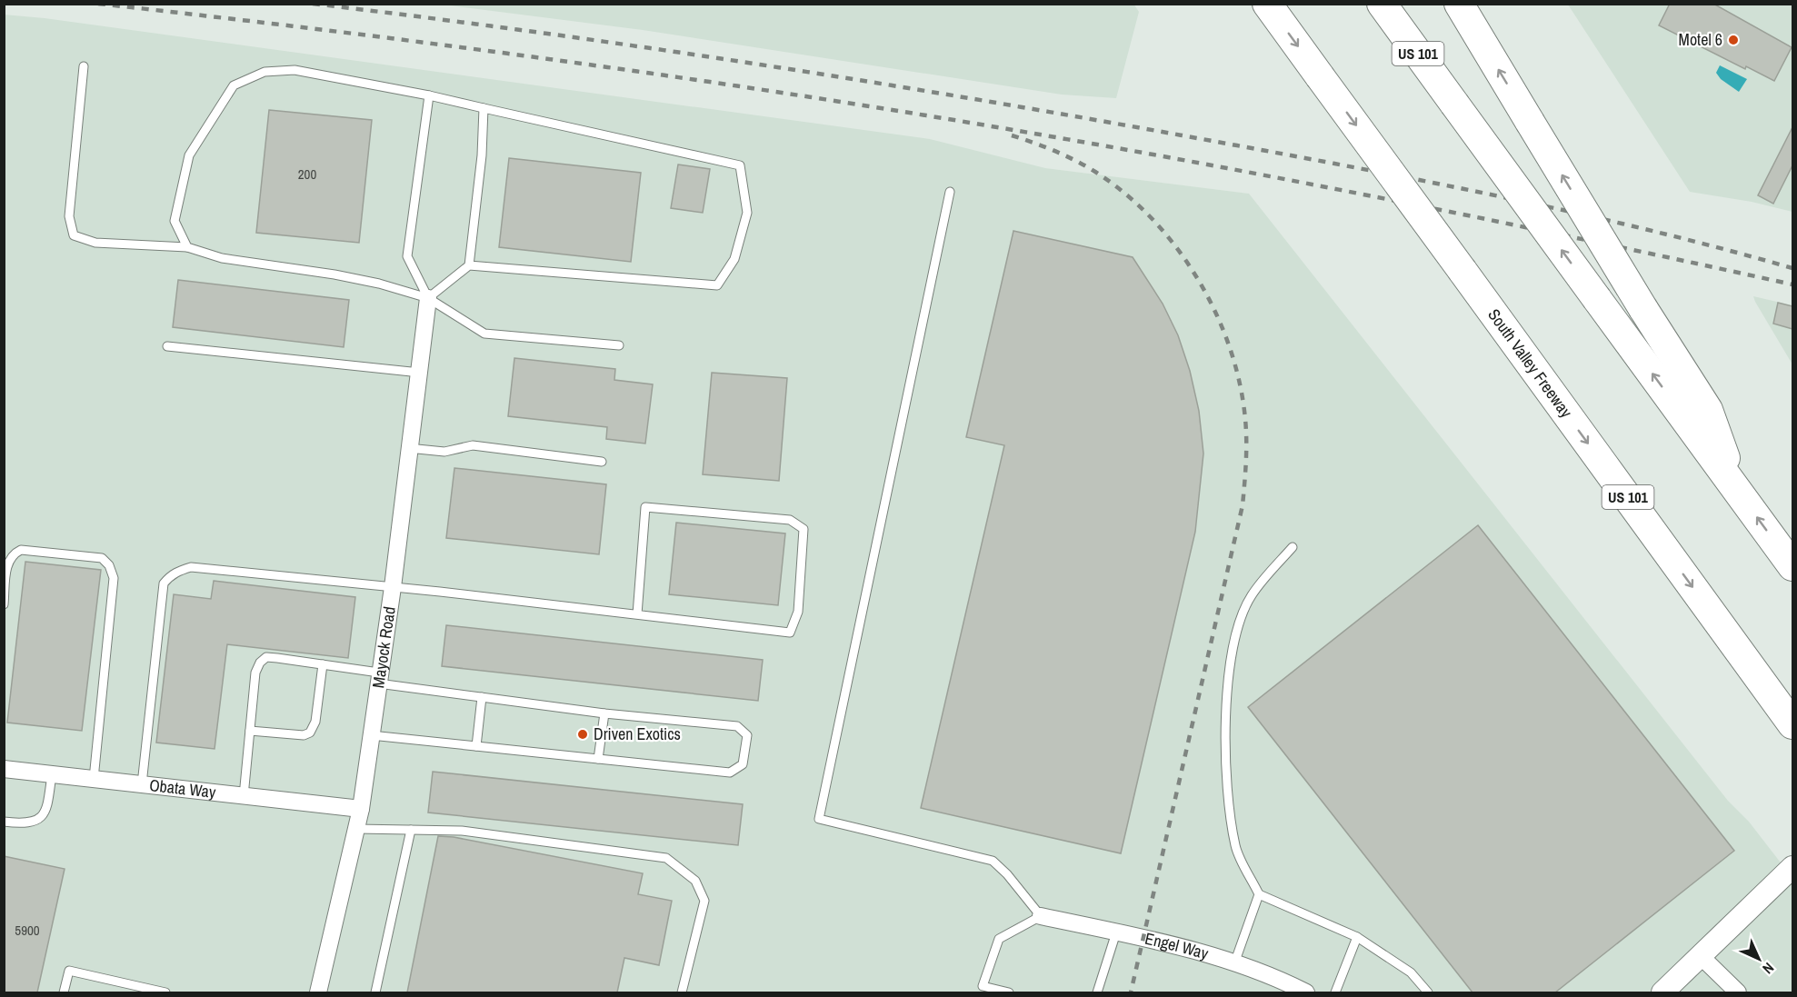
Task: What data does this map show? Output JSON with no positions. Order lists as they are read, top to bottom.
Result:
{
  "streets": {
    "highway": ["US 101", "South Valley Freeway"],
    "street": ["Mayock Road", "Obata Way", "Engel Way"]
  },
  "crossings": [
    ["Mayock Road", "Obata Way"]
  ],
  "places": ["Motel 6", "Driven Exotics"],
  "house_numbers": ["200", "5900"],
  "north": "bottom right"
}
